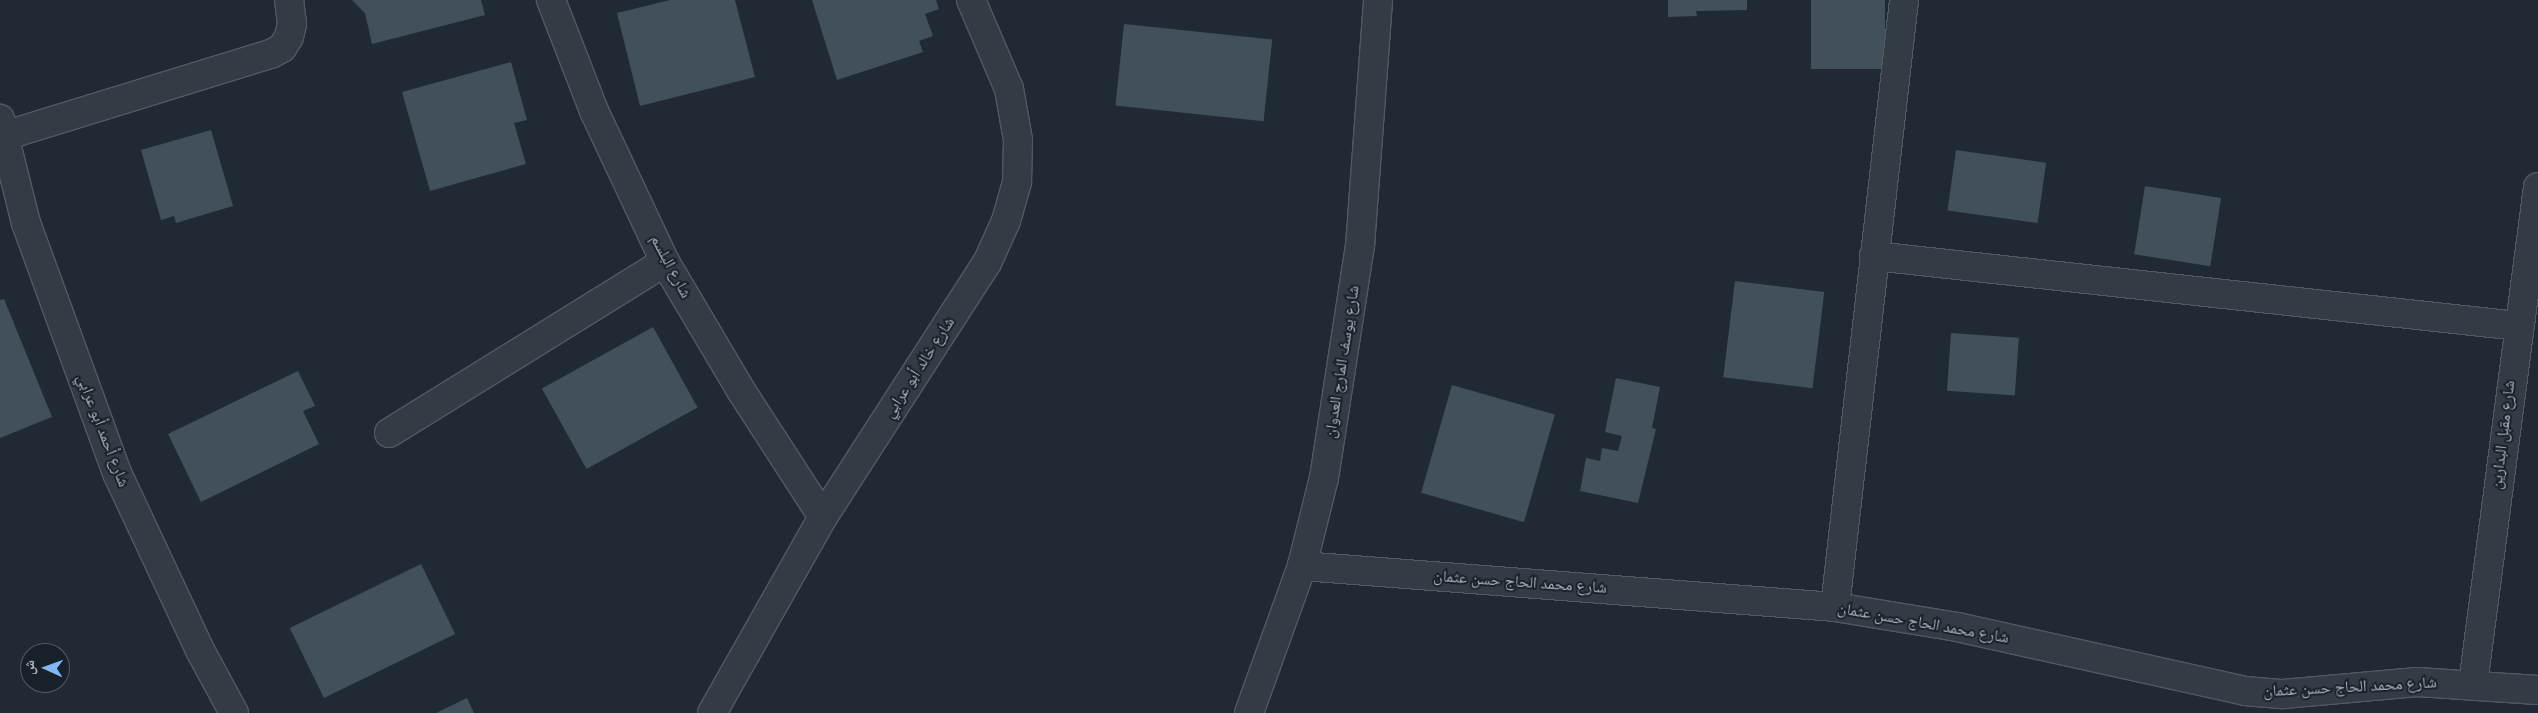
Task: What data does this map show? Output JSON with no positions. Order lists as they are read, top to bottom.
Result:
{
  "streets": {
    "street": [
      "شارع البلسم",
      "شارع يوسف المارج العدوان",
      "شارع خالد أبو عرابي",
      "شارع أحمد أبو عرابي",
      "شارع مقبل البدارين",
      "شارع محمد الحاج حسن عثمان"
    ]
  },
  "crossings": [
    ["شارع البلسم", "شارع خالد أبو عرابي"],
    ["شارع يوسف المارج العدوان", "شارع محمد الحاج حسن عثمان"],
    ["شارع مقبل البدارين", "شارع محمد الحاج حسن عثمان"]
  ],
  "north": "left"
}
